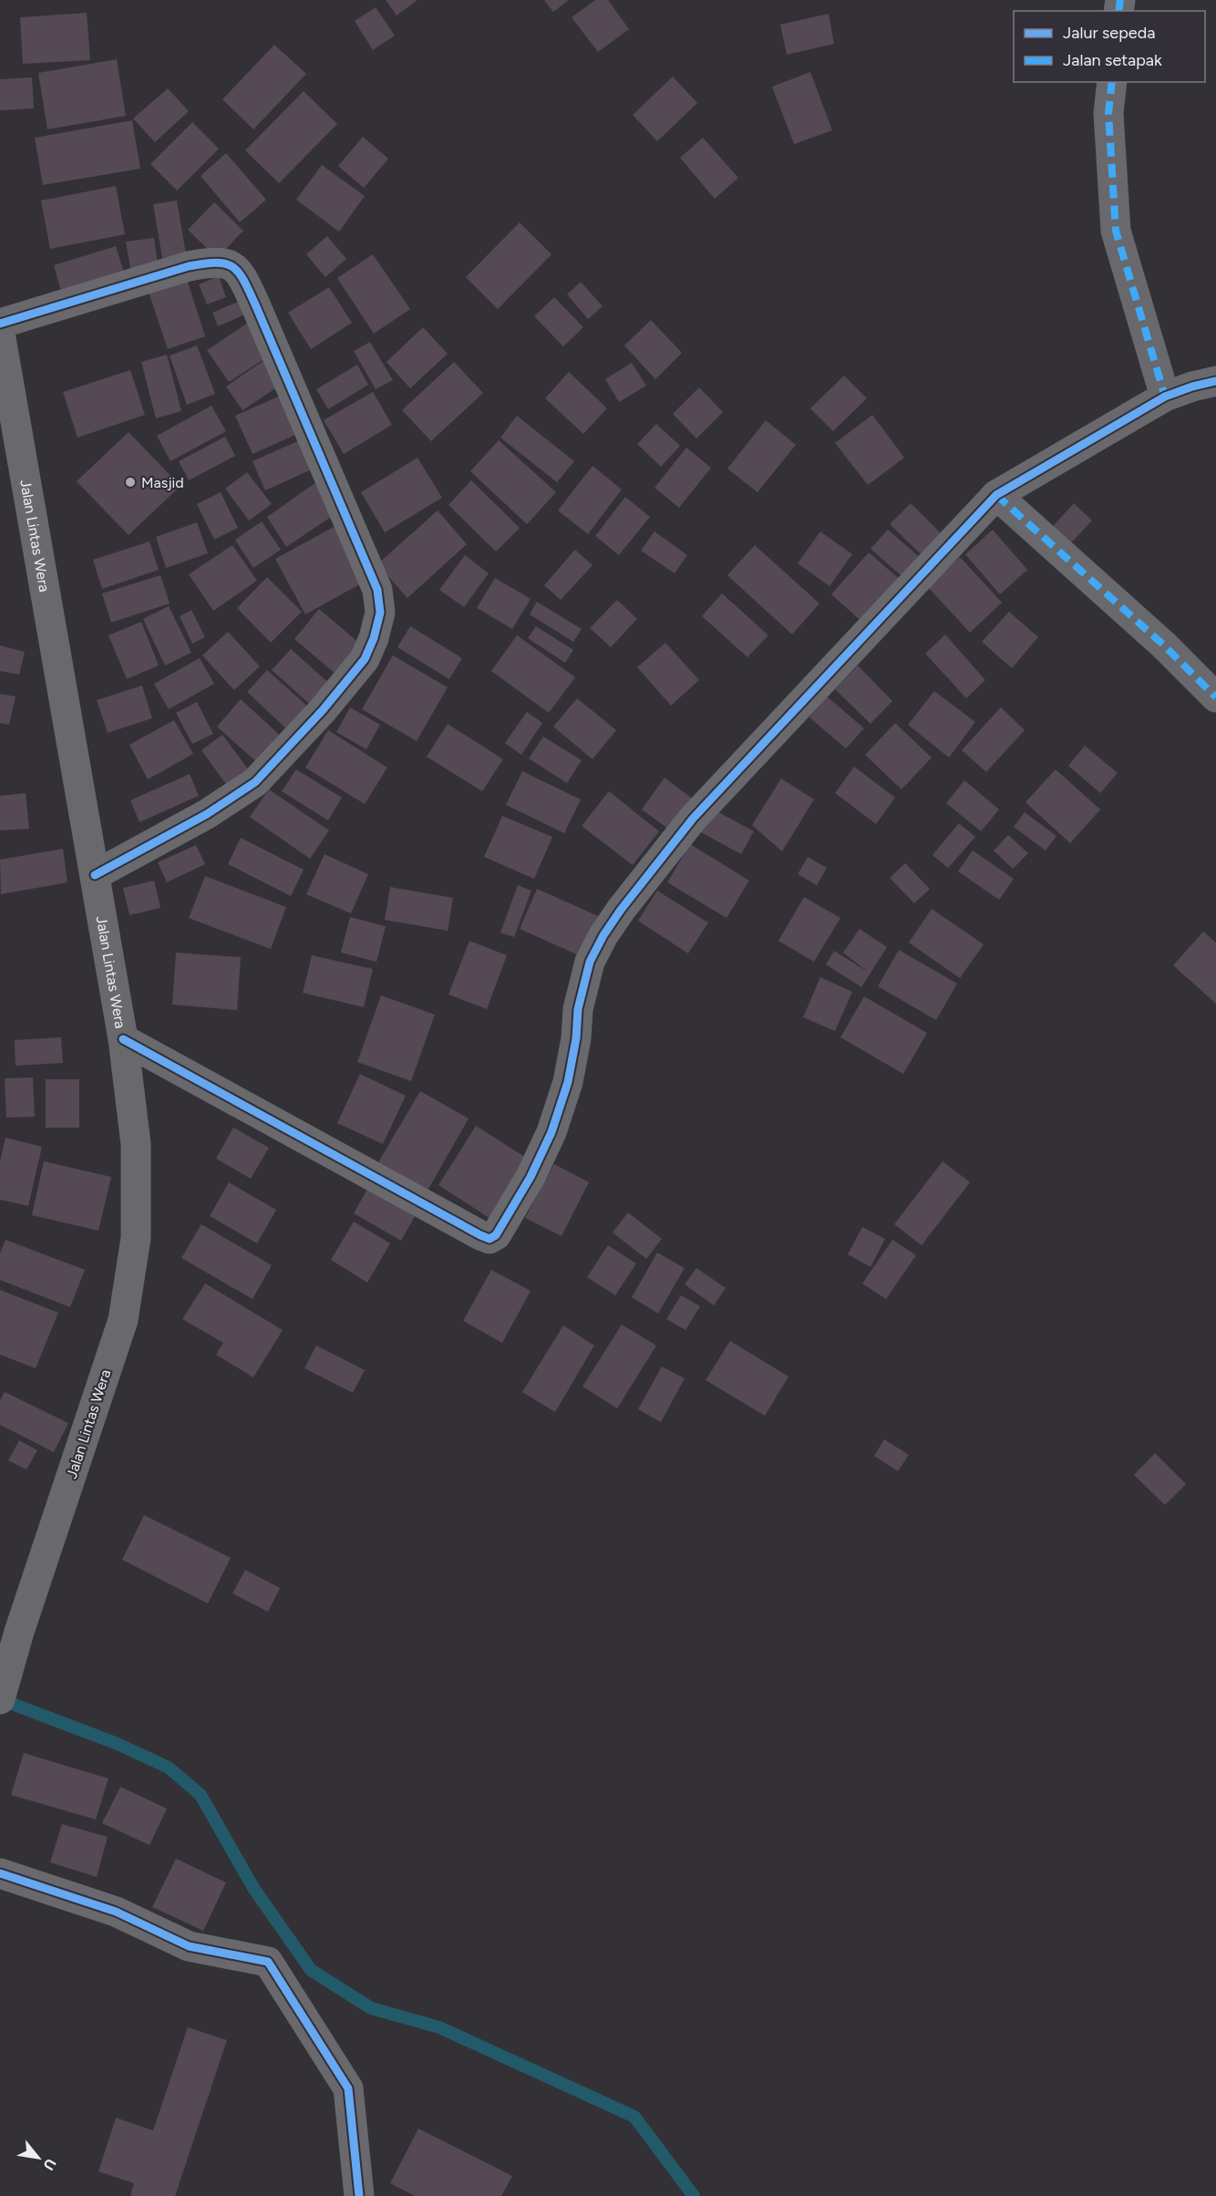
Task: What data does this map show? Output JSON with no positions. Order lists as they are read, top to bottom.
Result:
{
  "streets": {
    "street": ["Jalan Lintas Wera"]
  },
  "places": ["Masjid"],
  "legend": ["Jalur sepeda", "Jalan setapak"],
  "north": "bottom right"
}
